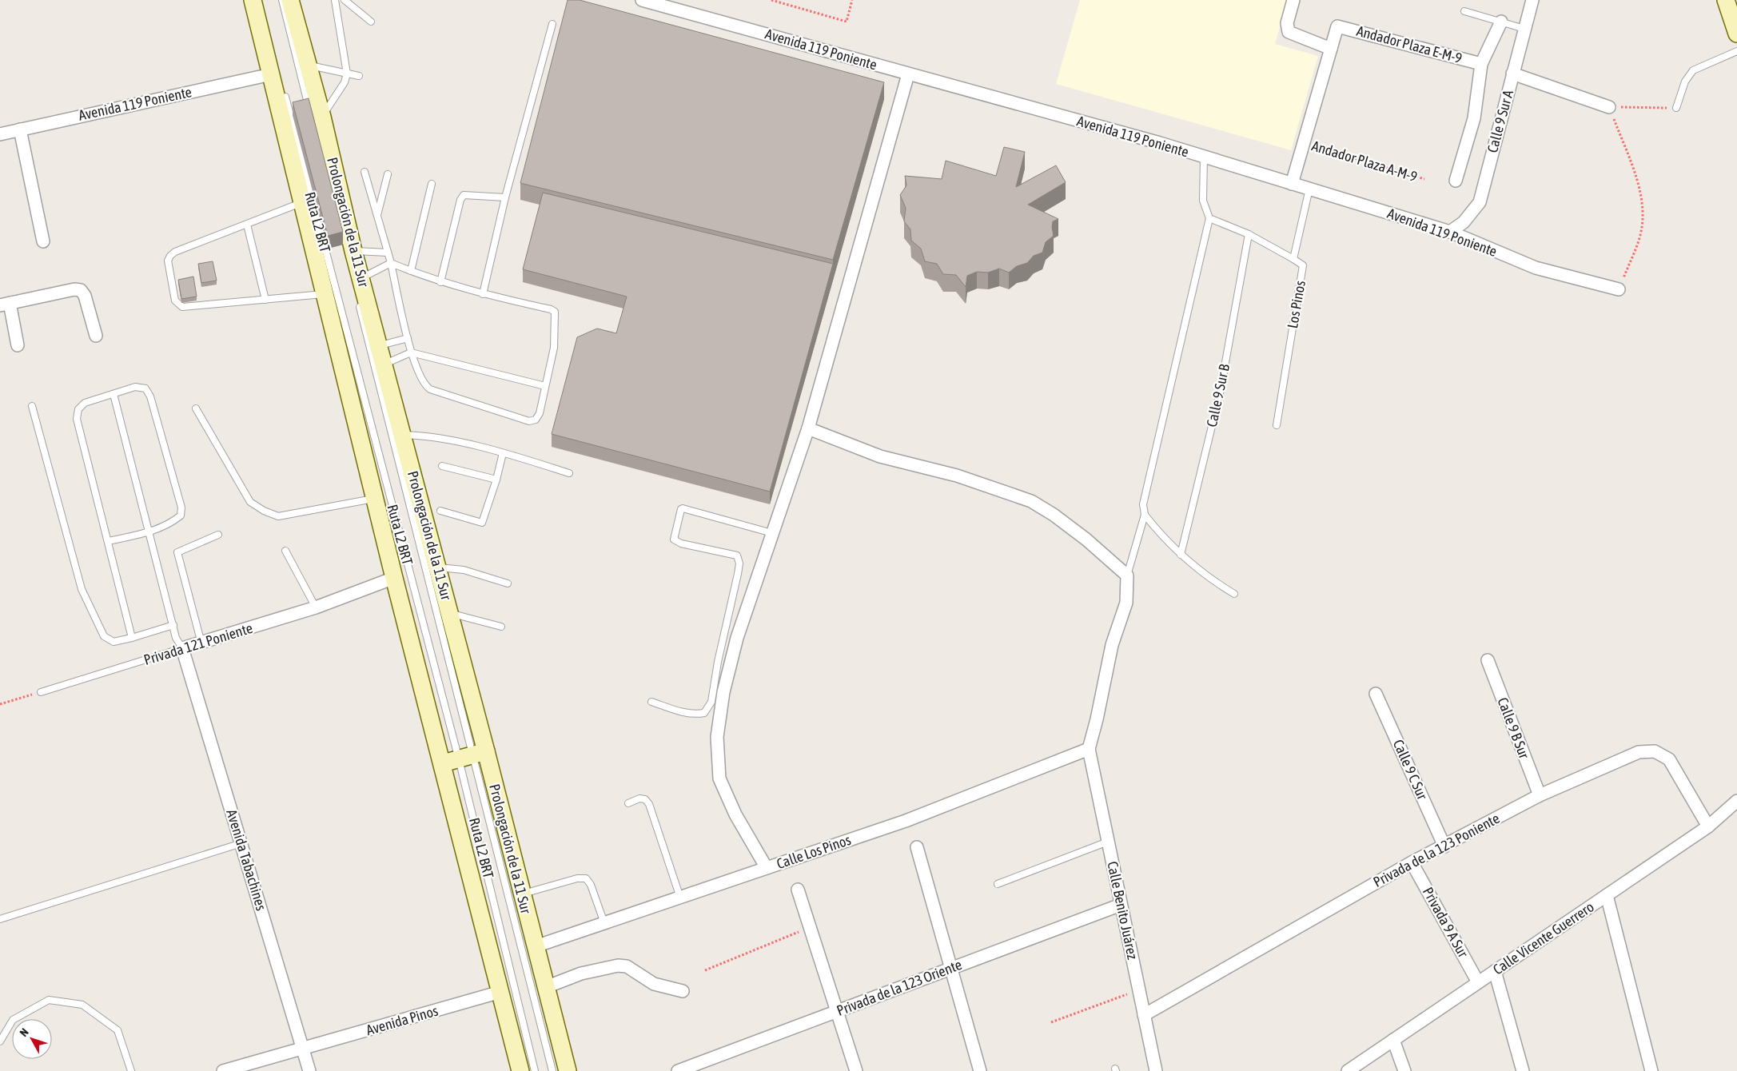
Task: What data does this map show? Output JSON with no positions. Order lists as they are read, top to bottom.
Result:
{
  "streets": {
    "main road": ["Prolongación de la 11 Sur"],
    "street": [
      "Andador Plaza E-M-9",
      "Avenida 119 Poniente",
      "Calle 9 Sur A",
      "Andador Plaza A-M-9",
      "Privada 121 Poniente",
      "Calle 9 B Sur",
      "Calle 9 C Sur",
      "Privada de la 123 Poniente",
      "Calle Los Pinos",
      "Avenida Tabachines",
      "Calle Benito Juárez",
      "Privada 9 A Sur",
      "Calle Vicente Guerrero",
      "Privada de la 123 Oriente",
      "Avenida Pinos"
    ],
    "lane": ["Ruta L2 BRT", "Los Pinos", "Calle 9 Sur B"]
  },
  "crossings": [
    ["Andador Plaza E-M-9", "Andador Plaza A-M-9"],
    ["Avenida 119 Poniente", "Calle 9 Sur A"],
    ["Avenida 119 Poniente", "Andador Plaza A-M-9"],
    ["Avenida 119 Poniente", "Prolongación de la 11 Sur"],
    ["Avenida 119 Poniente", "Los Pinos"],
    ["Ruta L2 BRT", "Prolongación de la 11 Sur"],
    ["Prolongación de la 11 Sur", "Privada 121 Poniente"],
    ["Prolongación de la 11 Sur", "Calle Los Pinos"],
    ["Prolongación de la 11 Sur", "Avenida Pinos"],
    ["Privada 121 Poniente", "Avenida Tabachines"],
    ["Calle 9 B Sur", "Privada de la 123 Poniente"],
    ["Calle 9 C Sur", "Privada de la 123 Poniente"],
    ["Privada de la 123 Poniente", "Calle Benito Juárez"],
    ["Privada de la 123 Poniente", "Privada 9 A Sur"],
    ["Privada de la 123 Poniente", "Calle Vicente Guerrero"],
    ["Calle Los Pinos", "Calle Benito Juárez"],
    ["Avenida Tabachines", "Avenida Pinos"],
    ["Calle Benito Juárez", "Privada de la 123 Oriente"],
    ["Privada 9 A Sur", "Calle Vicente Guerrero"]
  ],
  "north": "top left"
}
